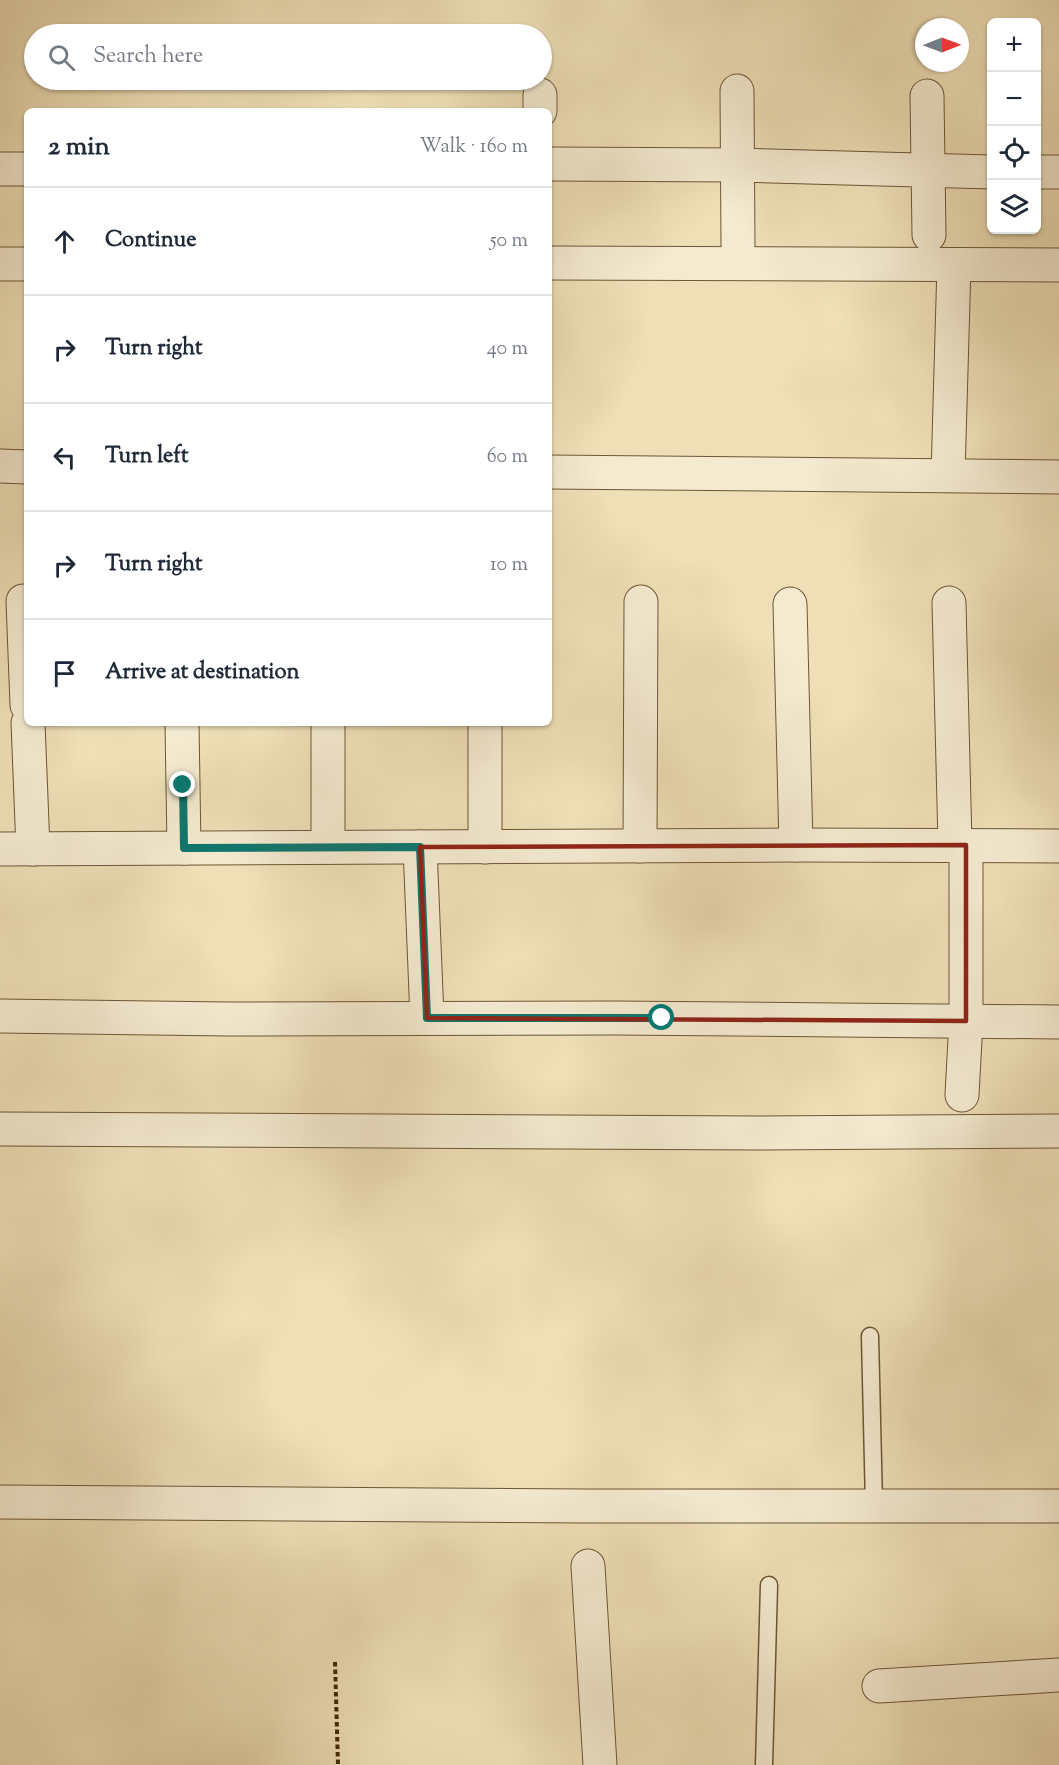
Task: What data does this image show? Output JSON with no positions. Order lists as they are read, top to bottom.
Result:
{
  "north": "right",
  "page": {
    "map_buttons": ["+", "−"],
    "search": "Search here",
    "heading": ["2 min", "Walk · 160 m"],
    "list": [
      ["Continue", "50 m"],
      ["Turn right", "40 m"],
      ["Turn left", "60 m"],
      ["Turn right", "10 m"],
      "Arrive at destination"
    ]
  }
}
